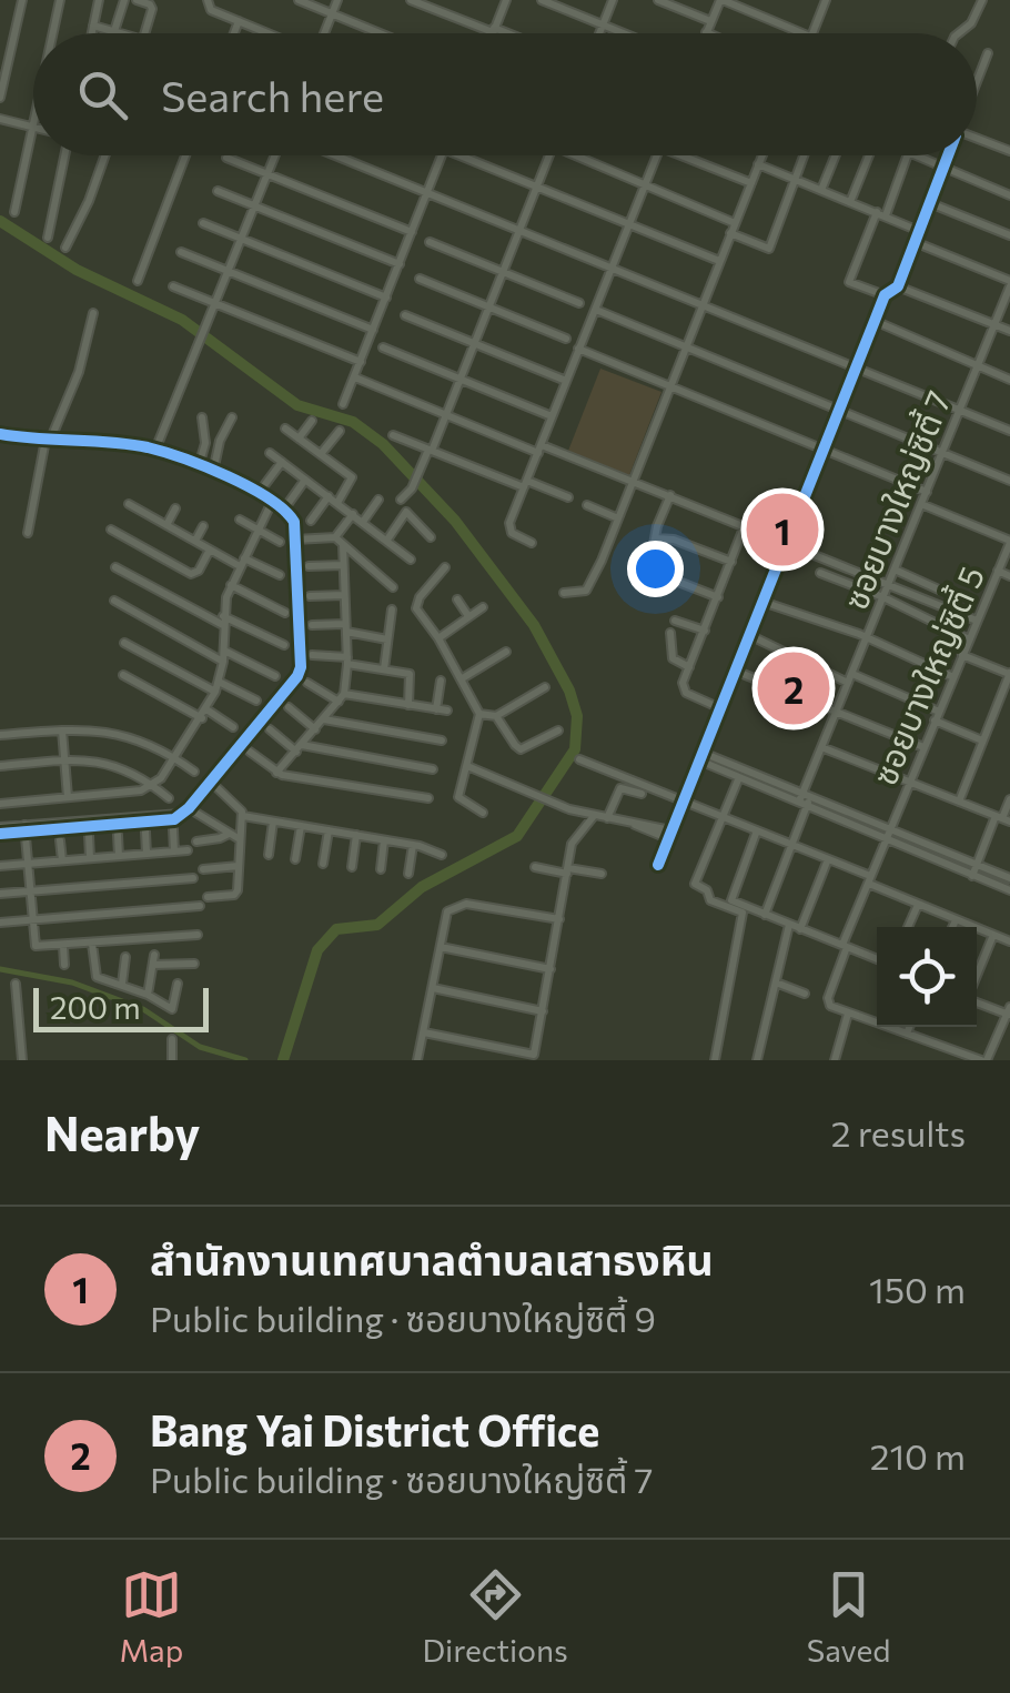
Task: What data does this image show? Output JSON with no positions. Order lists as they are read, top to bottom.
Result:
{
  "streets": {
    "street": ["ซอยบางใหญ่ซิตี้ 7", "ซอยบางใหญ่ซิตี้ 5"]
  },
  "scale_bar": "200 m",
  "page": {
    "search": "Search here",
    "pins": ["1", "2"],
    "scale": "200 m",
    "heading": ["Nearby", "2 results"],
    "list": [
      {
        "mark": "1",
        "name": "สำนักงานเทศบาลตำบลเสาธงหิน",
        "note": "Public building · ซอยบางใหญ่ซิตี้ 9",
        "value": "150 m"
      },
      {
        "mark": "2",
        "name": "Bang Yai District Office",
        "note": "Public building · ซอยบางใหญ่ซิตี้ 7",
        "value": "210 m"
      }
    ],
    "nav": ["Map", "Directions", "Saved"]
  }
}
